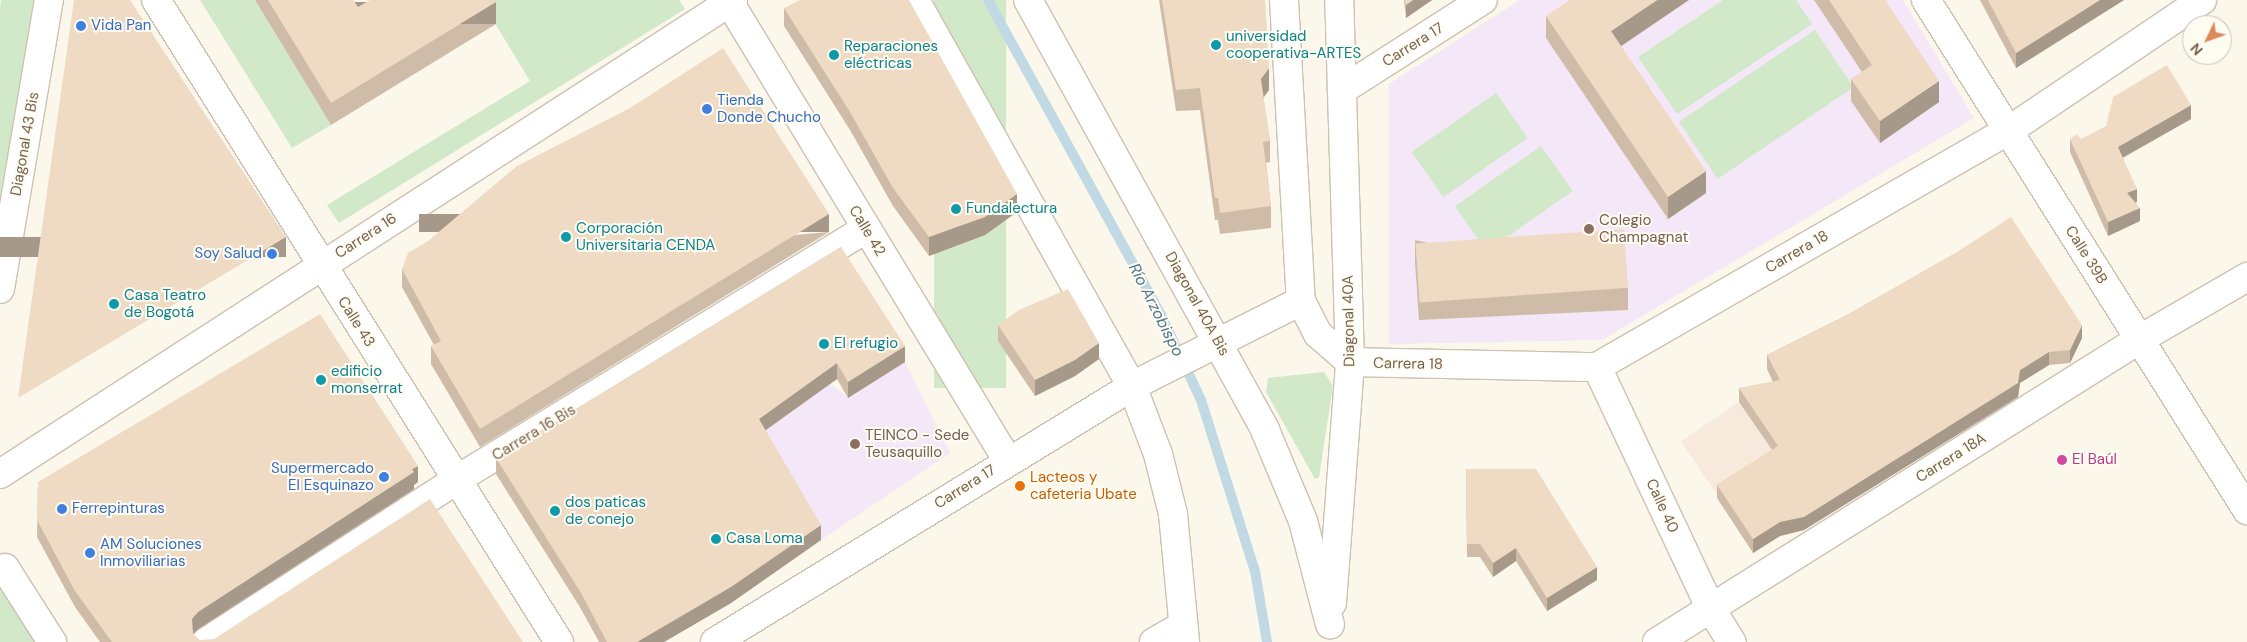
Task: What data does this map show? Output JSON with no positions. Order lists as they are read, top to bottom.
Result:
{
  "streets": {
    "street": [
      "Carrera 17",
      "Diagonal 43 Bis",
      "Calle 42",
      "Carrera 16",
      "Carrera 18",
      "Calle 39B",
      "Diagonal 40A Bis",
      "Diagonal 40A",
      "Calle 43",
      "Carrera 16 Bis",
      "Carrera 18A",
      "Calle 40"
    ]
  },
  "crossings": [
    ["Carrera 17", "Calle 42"],
    ["Carrera 17", "Diagonal 40A Bis"],
    ["Carrera 17", "Diagonal 40A"],
    ["Calle 42", "Carrera 16"],
    ["Calle 42", "Carrera 16 Bis"],
    ["Carrera 16", "Calle 43"],
    ["Carrera 18", "Calle 39B"],
    ["Carrera 18", "Diagonal 40A"],
    ["Carrera 18", "Calle 40"],
    ["Calle 39B", "Carrera 18A"],
    ["Diagonal 40A Bis", "Diagonal 40A"],
    ["Calle 43", "Carrera 16 Bis"],
    ["Carrera 18A", "Calle 40"]
  ],
  "water": ["Río Arzobispo"],
  "places": [
    "Vida Pan",
    "universidad cooperativa-ARTES",
    "Reparaciones eléctricas",
    "Tienda Donde Chucho",
    "Fundalectura",
    "Colegio Champagnat",
    "Corporación Universitaria CENDA",
    "Soy Salud",
    "Casa Teatro de Bogotá",
    "El refugio",
    "edificio monserrat",
    "TEINCO - Sede Teusaquillo",
    "El Baúl",
    "Supermercado El Esquinazo",
    "Lacteos y cafeteria Ubate",
    "Ferrepinturas",
    "dos paticas de conejo",
    "Casa Loma",
    "AM Soluciones Inmoviliarias"
  ],
  "north": "bottom left"
}
